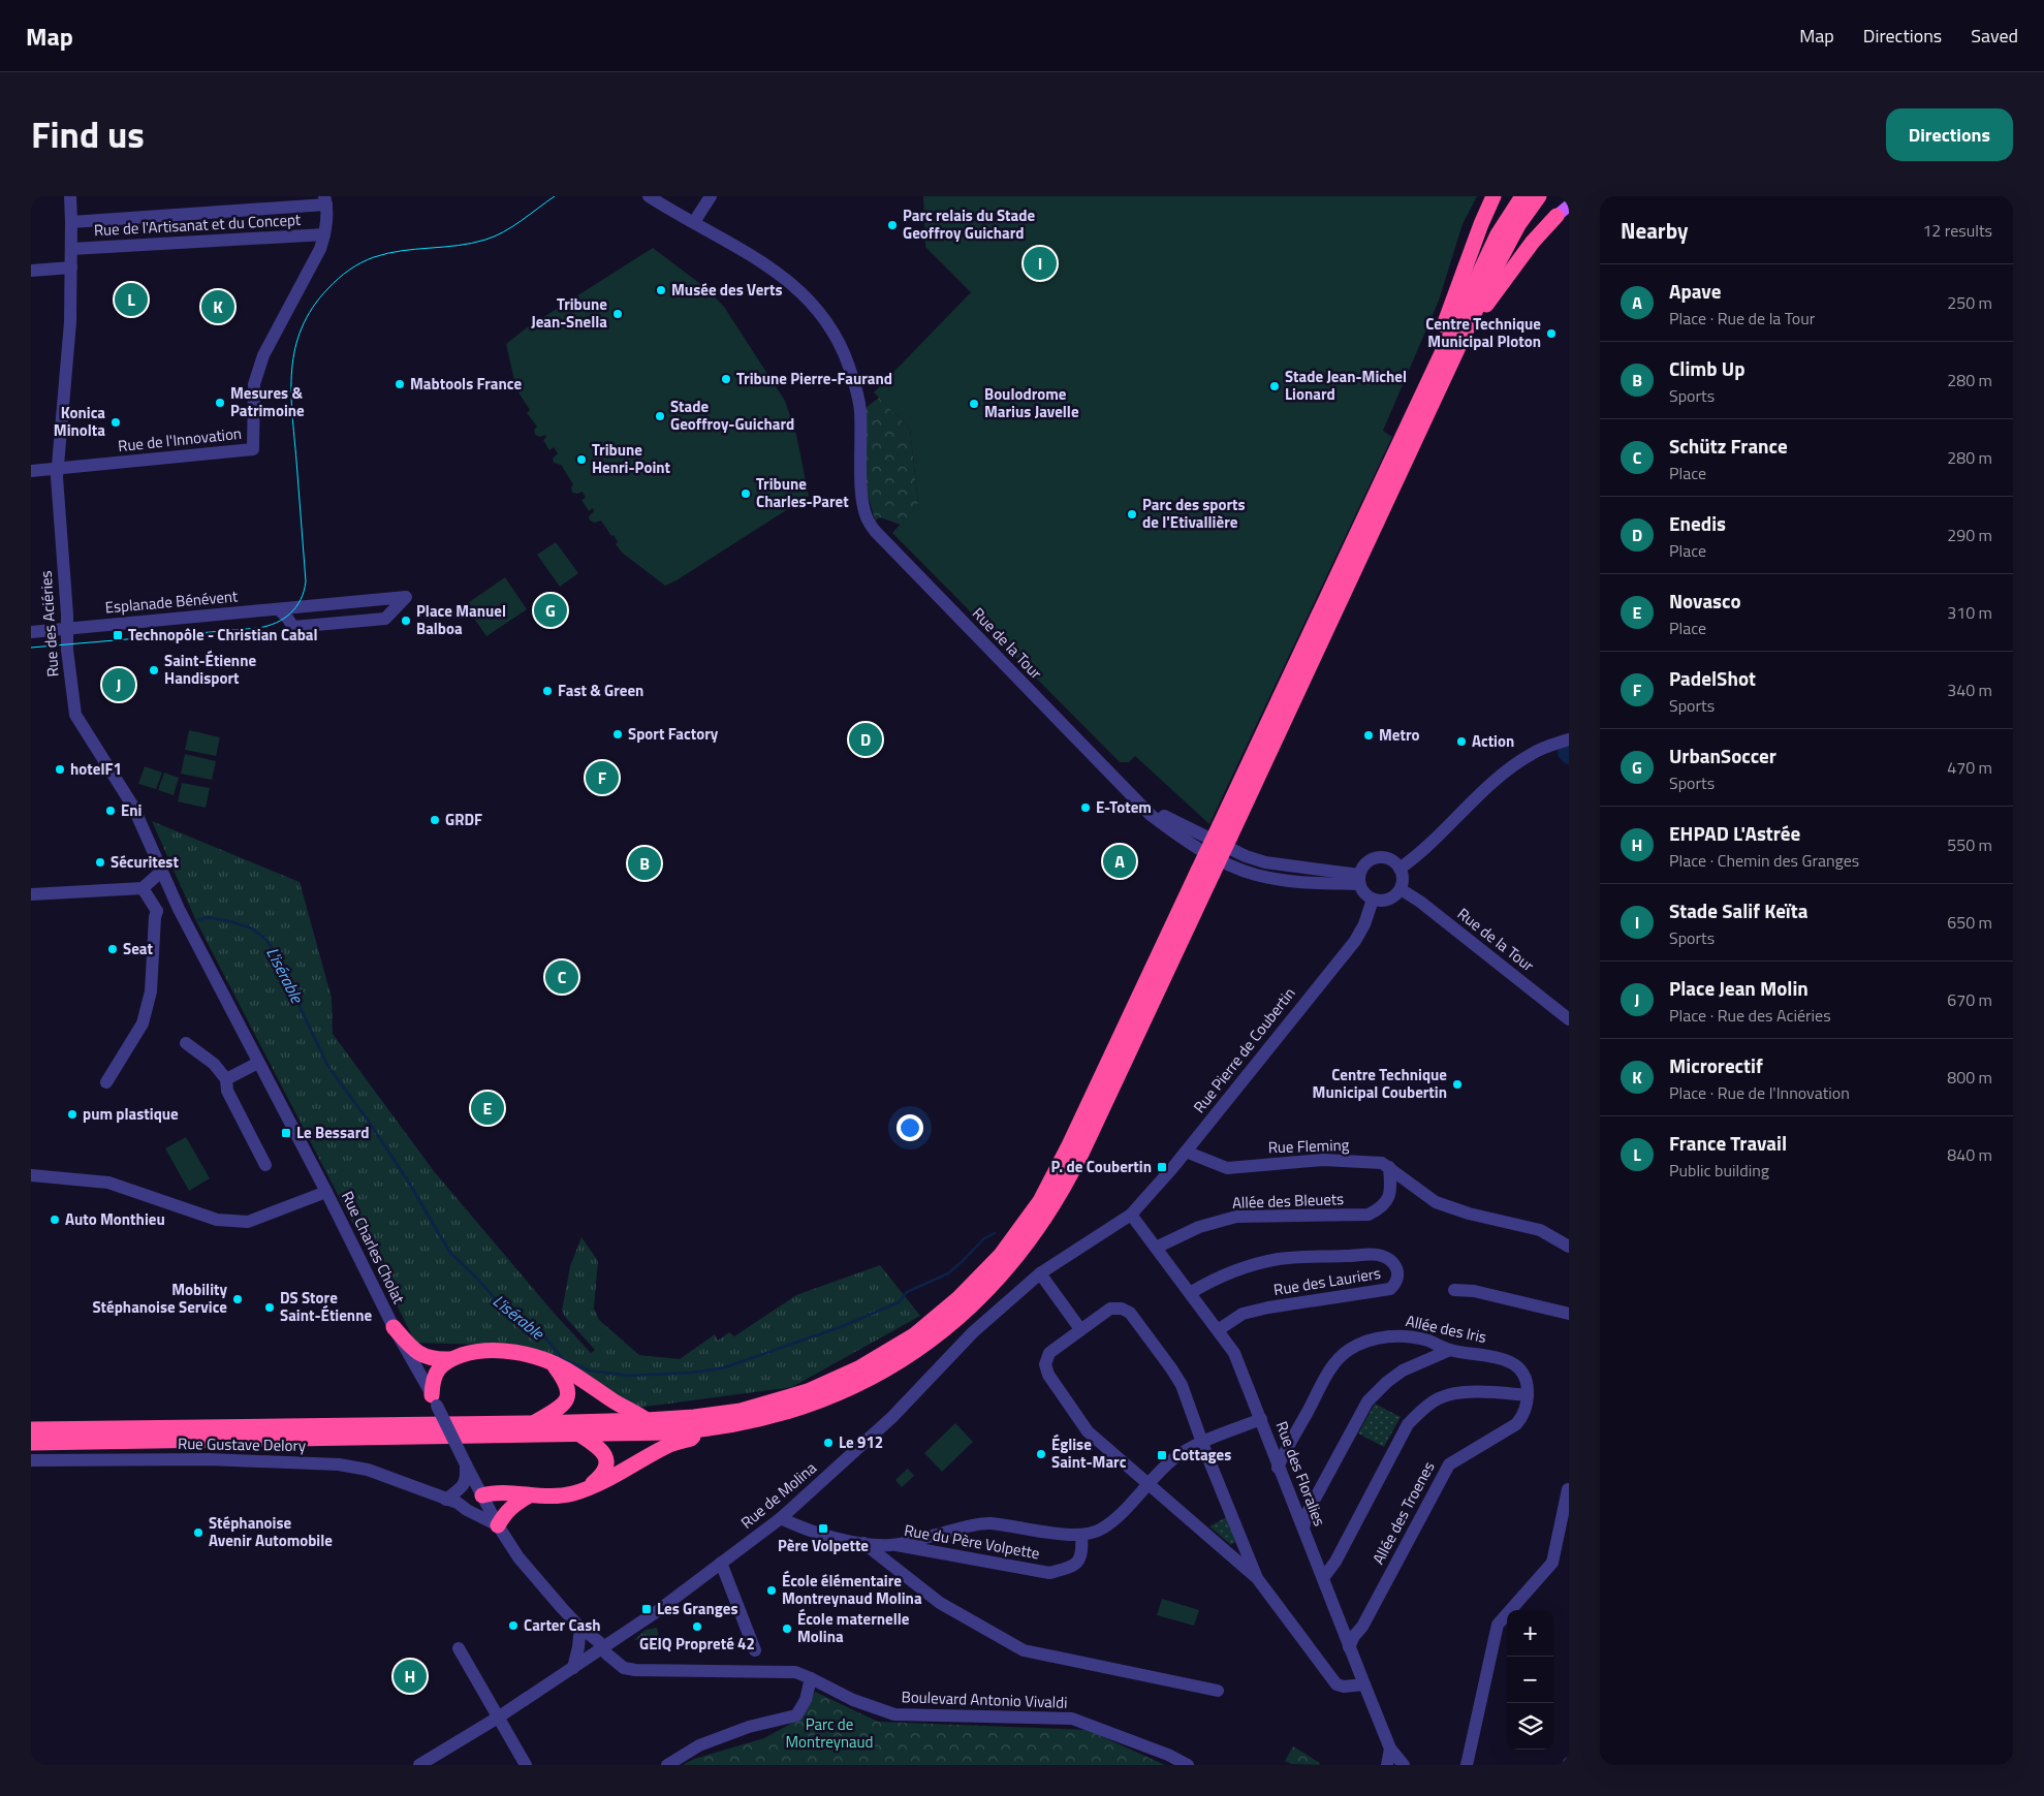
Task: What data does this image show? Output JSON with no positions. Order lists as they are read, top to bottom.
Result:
{
  "streets": {
    "street": [
      "Rue de l'Artisanat et du Concept",
      "Rue de l'Innovation",
      "Esplanade Bénévent",
      "Rue des Aciéries",
      "Rue de la Tour",
      "Rue Pierre de Coubertin",
      "Rue Fleming",
      "Allée des Bleuets",
      "Rue Charles Cholat",
      "Rue des Lauriers",
      "Allée des Iris",
      "Rue Gustave Delory",
      "Rue des Floralies",
      "Rue de Molina",
      "Allée des Troenes",
      "Rue du Père Volpette",
      "Boulevard Antonio Vivaldi"
    ]
  },
  "crossings": [
    ["Rue de l'Artisanat et du Concept", "Rue de l'Innovation"],
    ["Rue de l'Artisanat et du Concept", "Rue des Aciéries"],
    ["Rue de l'Innovation", "Rue des Aciéries"],
    ["Esplanade Bénévent", "Rue des Aciéries"],
    ["Rue des Aciéries", "Rue Charles Cholat"],
    ["Rue de la Tour", "Rue Pierre de Coubertin"],
    ["Rue Pierre de Coubertin", "Rue Fleming"],
    ["Rue Pierre de Coubertin", "Rue des Floralies"],
    ["Rue Pierre de Coubertin", "Rue de Molina"],
    ["Rue Fleming", "Allée des Bleuets"],
    ["Allée des Bleuets", "Rue des Floralies"],
    ["Rue Charles Cholat", "Rue Gustave Delory"],
    ["Rue Charles Cholat", "Rue de Molina"],
    ["Rue Charles Cholat", "Boulevard Antonio Vivaldi"],
    ["Rue des Lauriers", "Rue des Floralies"],
    ["Allée des Iris", "Rue des Floralies"],
    ["Allée des Iris", "Allée des Troenes"],
    ["Rue des Floralies", "Rue de Molina"],
    ["Rue des Floralies", "Allée des Troenes"],
    ["Rue des Floralies", "Rue du Père Volpette"],
    ["Rue de Molina", "Rue du Père Volpette"],
    ["Rue de Molina", "Boulevard Antonio Vivaldi"]
  ],
  "water": ["L'isérable"],
  "parks": ["Parc de Montreynaud"],
  "places": {
    "other": [
      "Parc relais du Stade Geoffroy Guichard",
      "Musée des Verts",
      "Tribune Jean-Snella",
      "Centre Technique Municipal Ploton",
      "Tribune Pierre-Faurand",
      "Mabtools France",
      "Stade Jean-Michel Lionard",
      "Mesures & Patrimoine",
      "Boulodrome Marius Javelle",
      "Stade Geoffroy-Guichard",
      "Konica Minolta",
      "Tribune Henri-Point",
      "Tribune Charles-Paret",
      "Parc des sports de l'Etivallière",
      "Place Manuel Balboa",
      "Saint-Étienne Handisport",
      "Fast & Green",
      "Sport Factory",
      "Metro",
      "Action",
      "hotelF1",
      "E-Totem",
      "Eni",
      "GRDF",
      "Sécuritest",
      "Seat",
      "Centre Technique Municipal Coubertin",
      "pum plastique",
      "Auto Monthieu",
      "Mobility Stéphanoise Service",
      "DS Store Saint-Étienne",
      "Le 912",
      "Église Saint-Marc",
      "Stéphanoise Avenir Automobile",
      "École élémentaire Montreynaud Molina",
      "Carter Cash",
      "GEIQ Propreté 42",
      "École maternelle Molina"
    ],
    "transit": [
      "Technopôle - Christian Cabal",
      "Le Bessard",
      "P. de Coubertin",
      "Cottages",
      "Père Volpette",
      "Les Granges"
    ]
  },
  "page": {
    "header": "Map",
    "nav": ["Map", "Directions", "Saved"],
    "title": "Find us",
    "buttons": "Directions",
    "heading": ["Nearby", "12 results"],
    "pins": [
      "I",
      "L",
      "K",
      "G",
      "J",
      "D",
      "F",
      "A",
      "B",
      "C",
      "E",
      "H"
    ],
    "list": [
      {
        "mark": "A",
        "name": "Apave",
        "note": "Place · Rue de la Tour",
        "value": "250 m"
      },
      {
        "mark": "B",
        "name": "Climb Up",
        "note": "Sports",
        "value": "280 m"
      },
      {
        "mark": "C",
        "name": "Schütz France",
        "note": "Place",
        "value": "280 m"
      },
      {
        "mark": "D",
        "name": "Enedis",
        "note": "Place",
        "value": "290 m"
      },
      {
        "mark": "E",
        "name": "Novasco",
        "note": "Place",
        "value": "310 m"
      },
      {
        "mark": "F",
        "name": "PadelShot",
        "note": "Sports",
        "value": "340 m"
      },
      {
        "mark": "G",
        "name": "UrbanSoccer",
        "note": "Sports",
        "value": "470 m"
      },
      {
        "mark": "H",
        "name": "EHPAD L'Astrée",
        "note": "Place · Chemin des Granges",
        "value": "550 m"
      },
      {
        "mark": "I",
        "name": "Stade Salif Keïta",
        "note": "Sports",
        "value": "650 m"
      },
      {
        "mark": "J",
        "name": "Place Jean Molin",
        "note": "Place · Rue des Aciéries",
        "value": "670 m"
      },
      {
        "mark": "K",
        "name": "Microrectif",
        "note": "Place · Rue de l'Innovation",
        "value": "800 m"
      },
      {
        "mark": "L",
        "name": "France Travail",
        "note": "Public building",
        "value": "840 m"
      }
    ],
    "map_buttons": ["+", "−"]
  }
}
